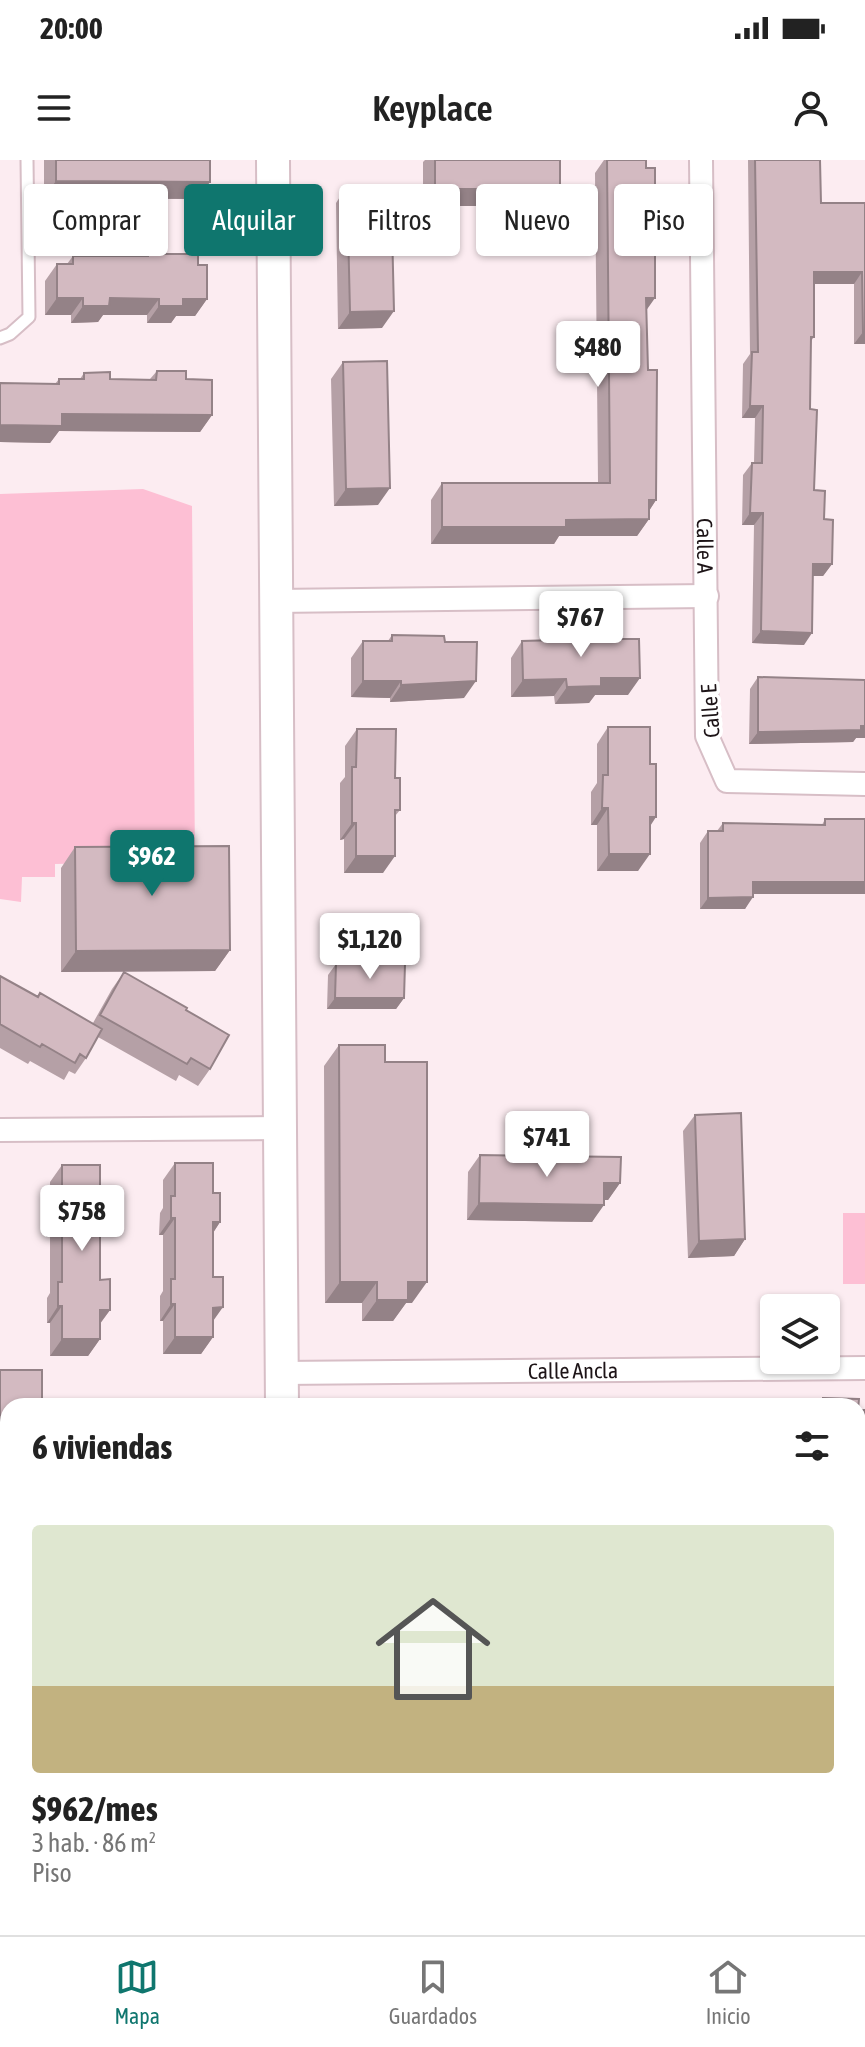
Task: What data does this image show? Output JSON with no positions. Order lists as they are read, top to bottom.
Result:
{
  "streets": {
    "street": ["Calle A", "Calle E", "Calle Ancla"]
  },
  "crossings": [
    ["Calle A", "Calle E"]
  ],
  "page": {
    "status": "20:00",
    "header": "Keyplace",
    "chip": [
      "Comprar",
      "Alquilar",
      "Filtros",
      "Nuevo",
      "Piso"
    ],
    "price": [
      "$480",
      "$767",
      "$962",
      "$1,120",
      "$741",
      "$758"
    ],
    "heading": "6 viviendas",
    "list": [
      {
        "name": "$962/mes",
        "note": "3 hab. · 86 m² · Piso"
      }
    ],
    "tabs": ["Mapa", "Guardados", "Inicio"]
  }
}
